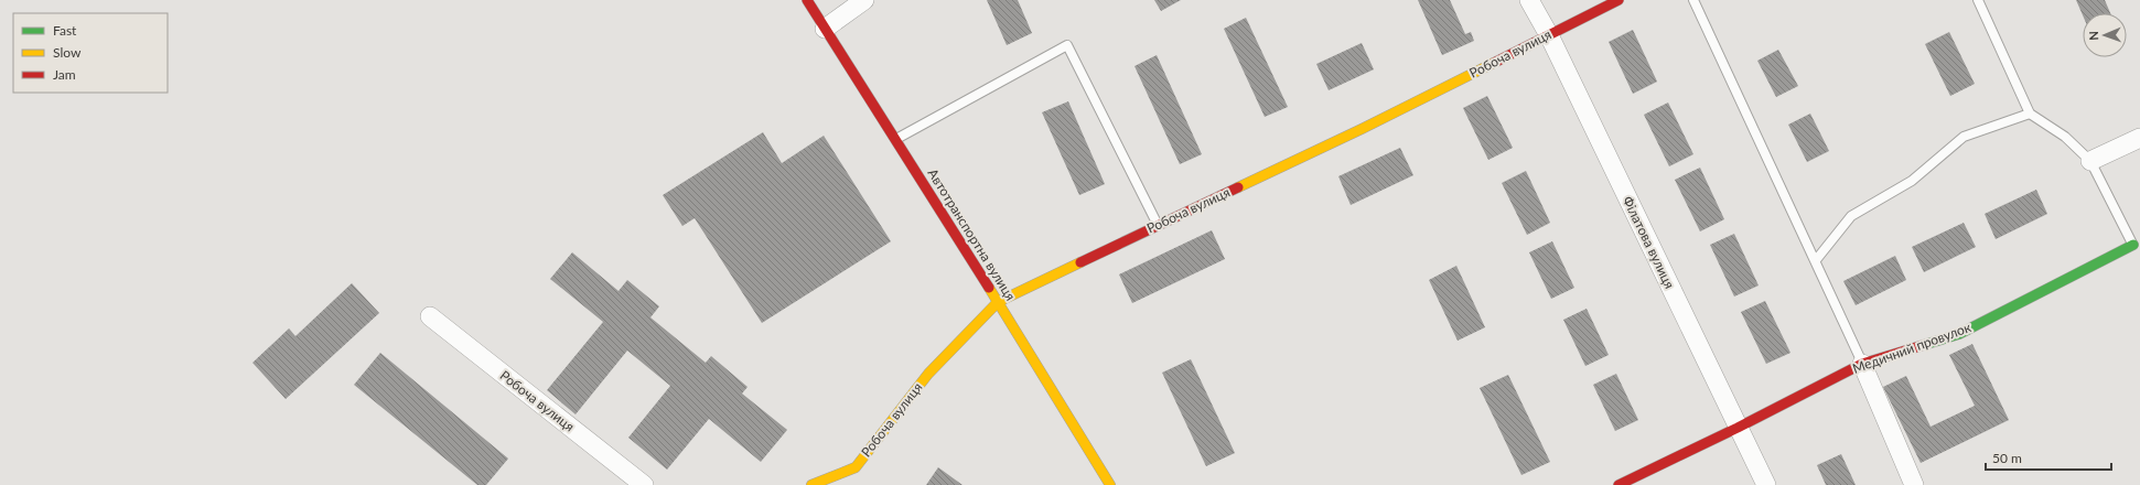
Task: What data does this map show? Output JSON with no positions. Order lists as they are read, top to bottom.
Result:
{
  "streets": {
    "street": [
      "Робоча вулиця",
      "Автотранспортна вулиця",
      "Філатова вулиця",
      "Медичний провулок"
    ]
  },
  "crossings": [
    ["Робоча вулиця", "Автотранспортна вулиця"],
    ["Робоча вулиця", "Філатова вулиця"],
    ["Філатова вулиця", "Медичний провулок"]
  ],
  "legend": ["Fast", "Slow", "Jam"],
  "scale_bar": "50 m",
  "north": "left"
}
